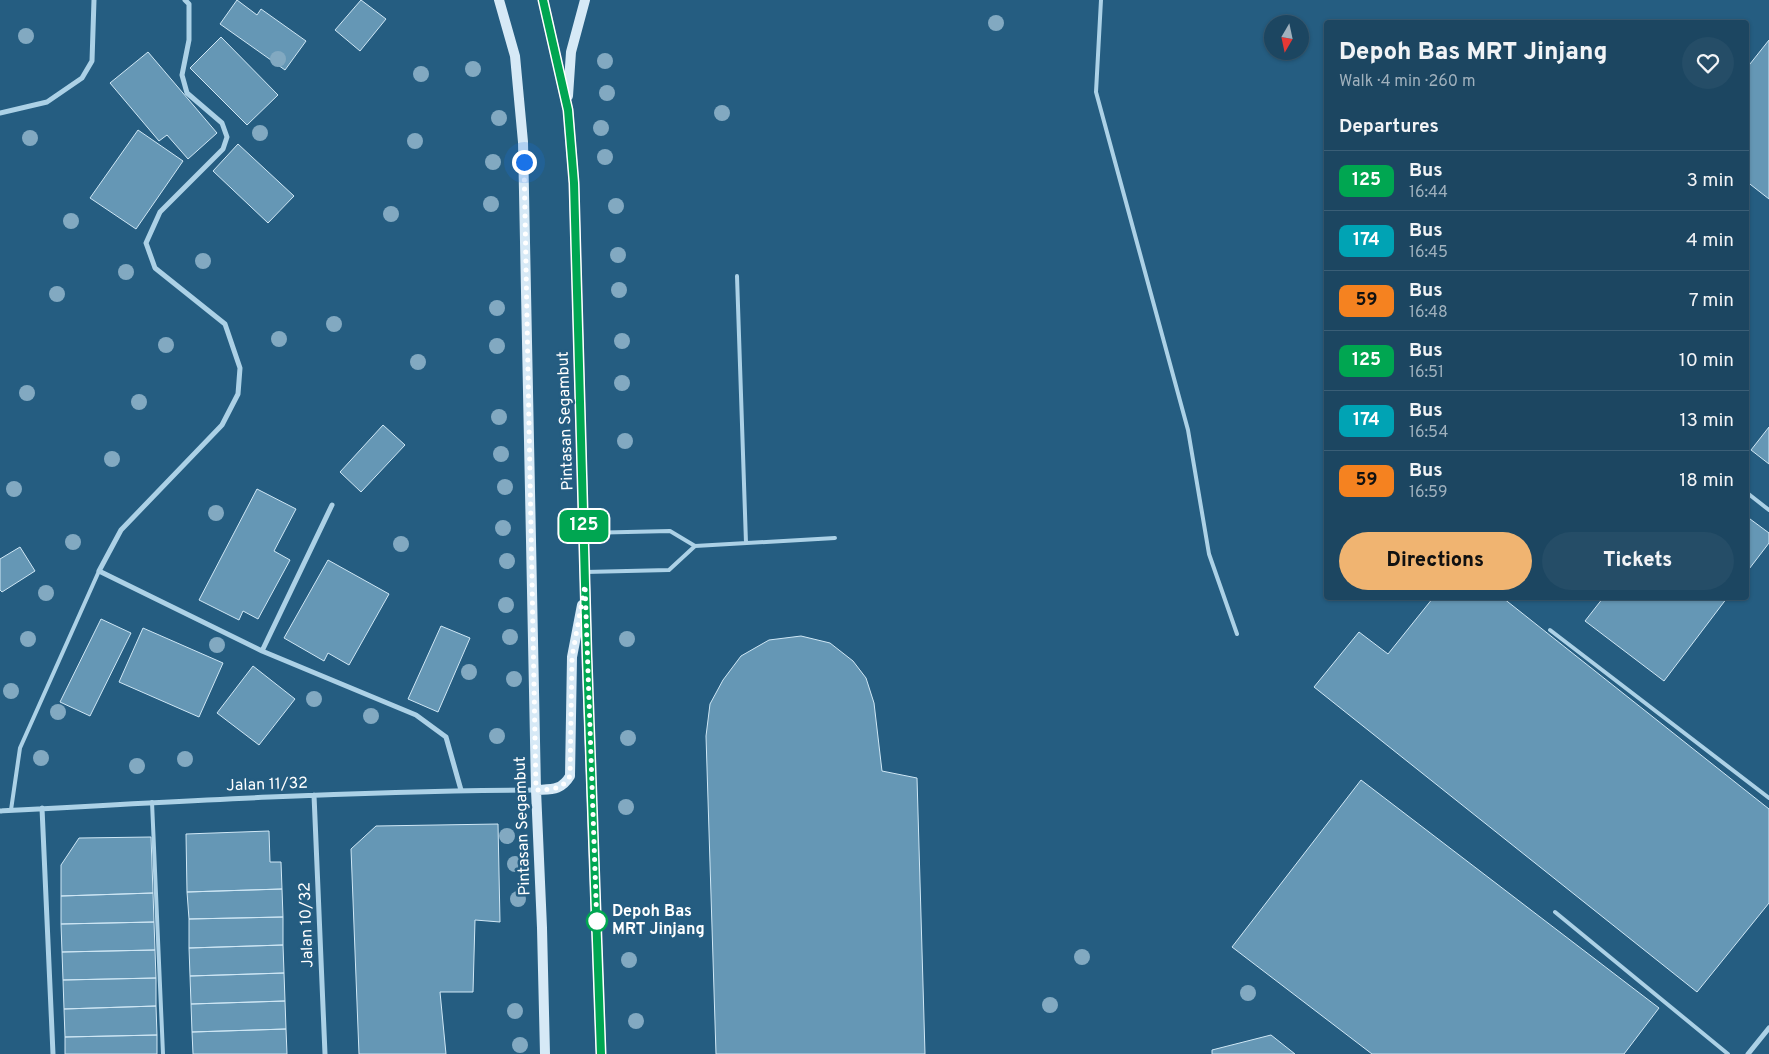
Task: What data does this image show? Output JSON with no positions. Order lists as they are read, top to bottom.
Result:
{
  "streets": {
    "main road": ["Pintasan Segambut"],
    "street": ["Jalan 11/32", "Jalan 10/32"]
  },
  "crossings": [
    ["Pintasan Segambut", "Jalan 11/32"],
    ["Jalan 11/32", "Jalan 10/32"]
  ],
  "places": ["Depoh Bas MRT Jinjang"],
  "lines": ["bus line 125"],
  "north": "bottom",
  "page": {
    "on_map": "125",
    "heading": [
      ["Depoh Bas MRT Jinjang", "Walk · 4 min · 260 m"],
      "Departures"
    ],
    "list": [
      {
        "mark": "125",
        "name": "Bus",
        "note": "16:44",
        "value": "3 min"
      },
      {
        "mark": "174",
        "name": "Bus",
        "note": "16:45",
        "value": "4 min"
      },
      {
        "mark": "59",
        "name": "Bus",
        "note": "16:48",
        "value": "7 min"
      },
      {
        "mark": "125",
        "name": "Bus",
        "note": "16:51",
        "value": "10 min"
      },
      {
        "mark": "174",
        "name": "Bus",
        "note": "16:54",
        "value": "13 min"
      },
      {
        "mark": "59",
        "name": "Bus",
        "note": "16:59",
        "value": "18 min"
      }
    ],
    "buttons": ["Directions", "Tickets"]
  }
}
